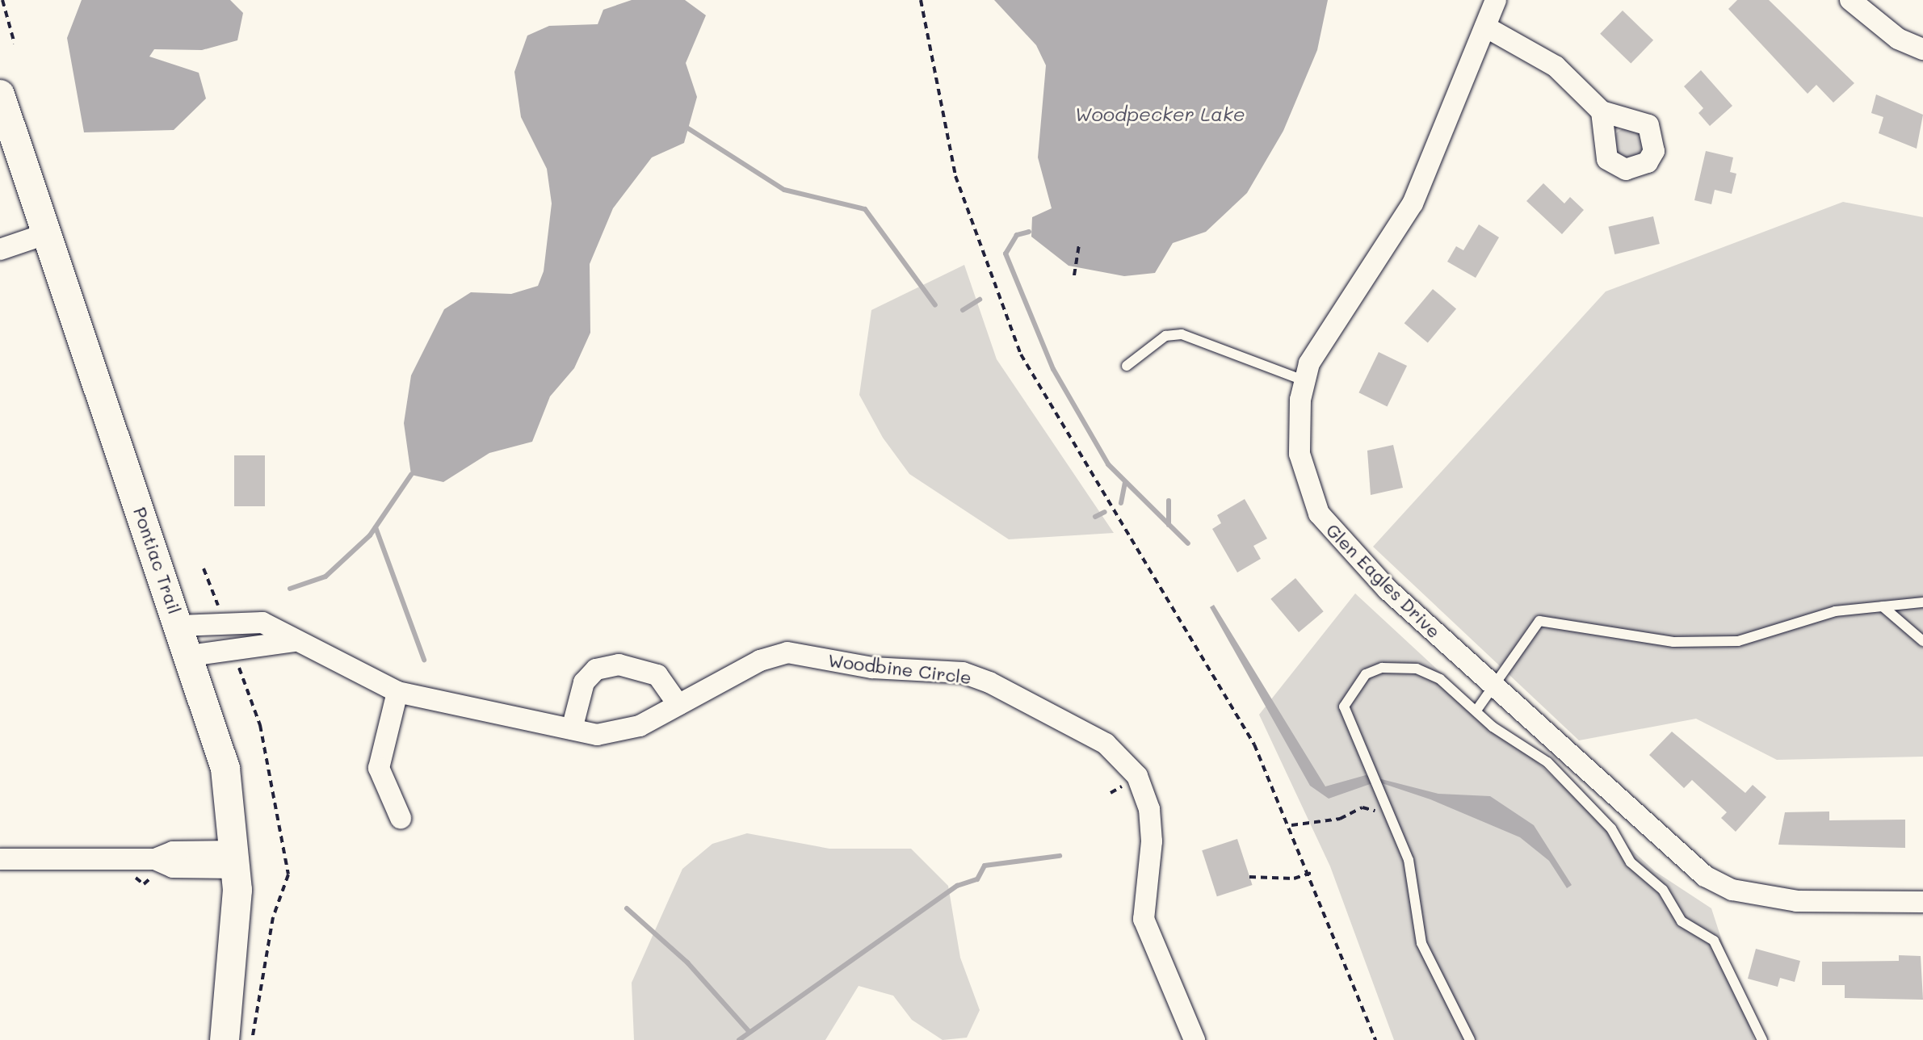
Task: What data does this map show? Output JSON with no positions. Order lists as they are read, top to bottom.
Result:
{
  "streets": {
    "main road": ["Pontiac Trail"],
    "street": ["Glen Eagles Drive", "Woodbine Circle"]
  },
  "crossings": [
    ["Pontiac Trail", "Woodbine Circle"]
  ],
  "water": ["Woodpecker Lake"]
}
